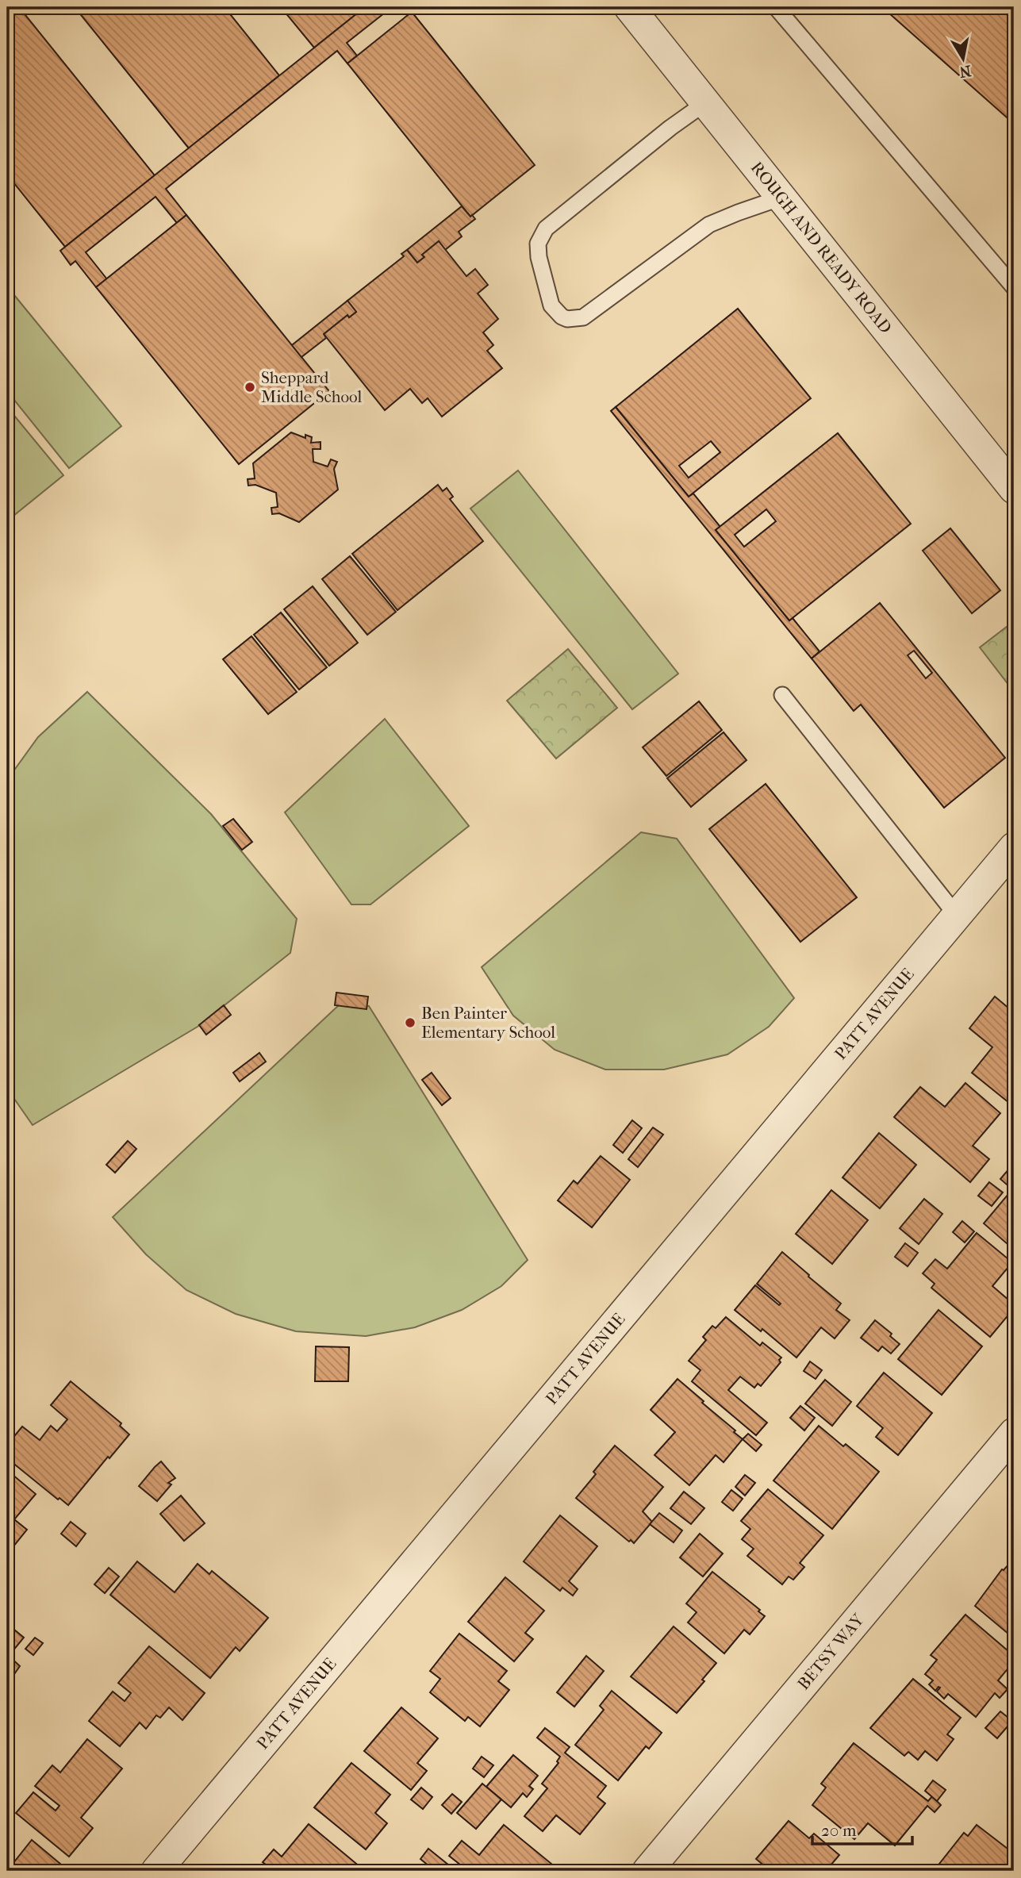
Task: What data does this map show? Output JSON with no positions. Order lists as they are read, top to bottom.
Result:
{
  "streets": {
    "street": ["ROUGH AND READY ROAD", "PATT AVENUE", "BETSY WAY"]
  },
  "places": ["Sheppard Middle School", "Ben Painter Elementary School"],
  "scale_bar": "20 m",
  "north": "bottom"
}
